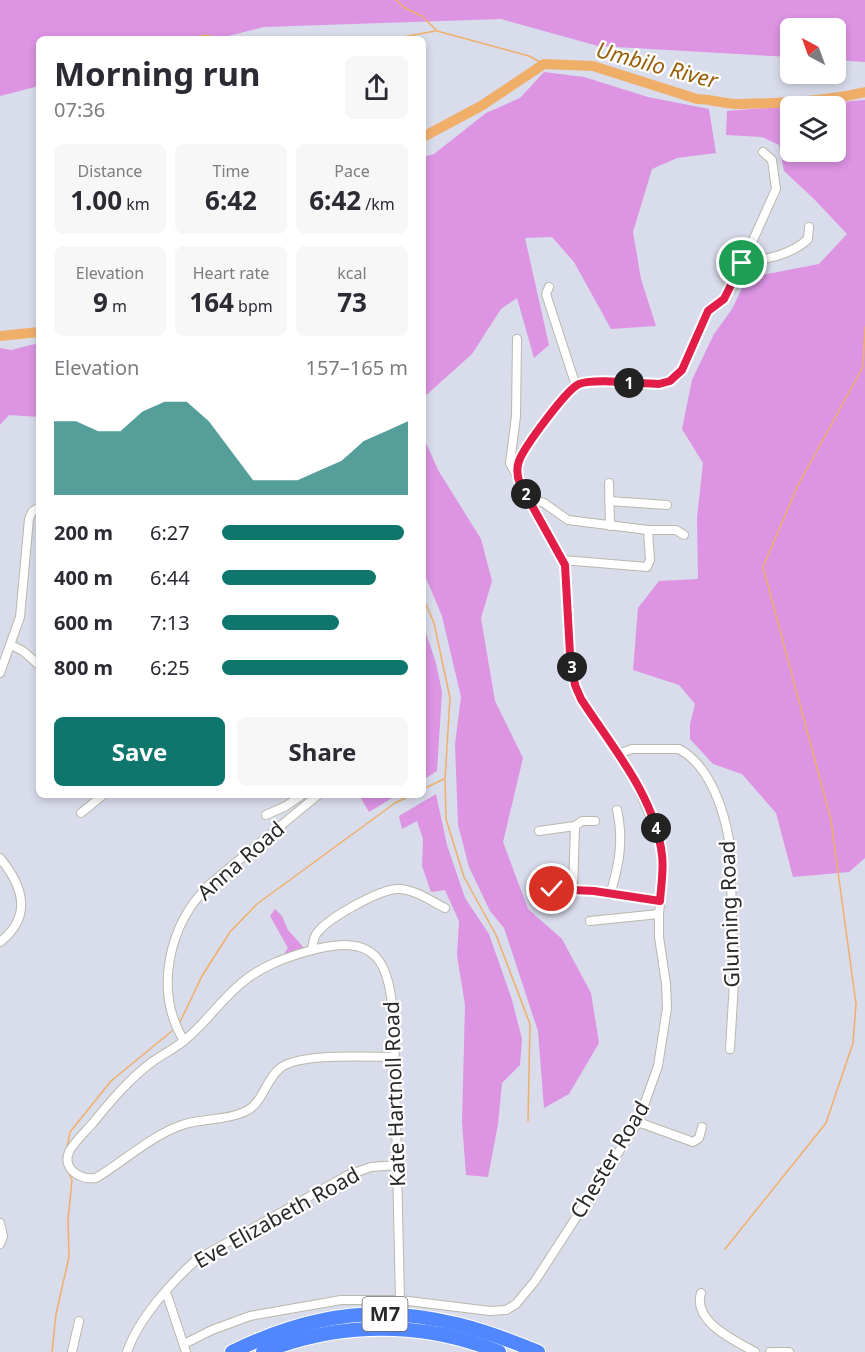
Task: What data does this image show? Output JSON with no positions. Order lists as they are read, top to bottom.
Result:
{
  "streets": {
    "highway": ["M7"],
    "street": [
      "Anna Road",
      "Glunning Road",
      "Kate Hartnoll Road",
      "Chester Road",
      "Eve Elizabeth Road"
    ]
  },
  "crossings": [
    ["Anna Road", "Kate Hartnoll Road"],
    ["Glunning Road", "Chester Road"],
    ["Kate Hartnoll Road", "Chester Road"],
    ["Kate Hartnoll Road", "Eve Elizabeth Road"]
  ],
  "water": ["Umbilo River"],
  "north": "top left",
  "page": {
    "heading": ["Morning run", "07:36"],
    "stats": [
      ["Distance", "1.00 km"],
      ["Time", "6:42"],
      ["Pace", "6:42 /km"],
      ["Elevation", "9 m"],
      ["Heart rate", "164 bpm"],
      ["kcal", "73"]
    ],
    "chart": ["Elevation", "157–165 m"],
    "pins": [
      "1",
      "2",
      "3",
      "4"
    ],
    "list": [
      {
        "name": "200 m",
        "note": "6:27"
      },
      {
        "name": "400 m",
        "note": "6:44"
      },
      {
        "name": "600 m",
        "note": "7:13"
      },
      {
        "name": "800 m",
        "note": "6:25"
      }
    ],
    "buttons": ["Save", "Share"]
  }
}
